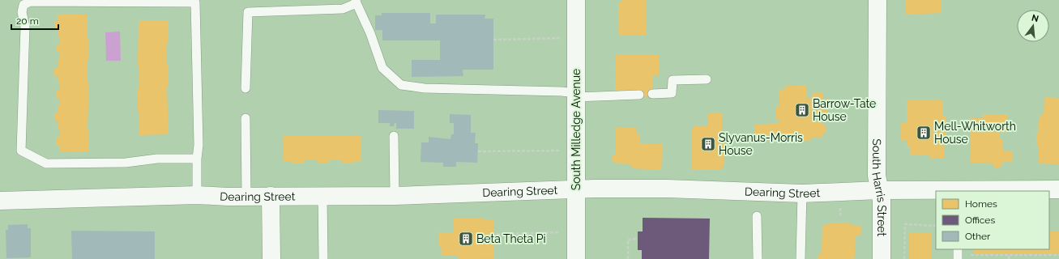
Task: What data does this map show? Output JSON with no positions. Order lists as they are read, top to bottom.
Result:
{
  "streets": {
    "street": ["South Milledge Avenue", "South Harris Street", "Dearing Street"]
  },
  "crossings": [
    ["South Milledge Avenue", "Dearing Street"],
    ["South Harris Street", "Dearing Street"]
  ],
  "places": {
    "building": [
      "Barrow-Tate House",
      "Mell-Whitworth House",
      "Slyvanus-Morris House",
      "Beta Theta Pi"
    ]
  },
  "legend": ["Homes", "Offices", "Other"],
  "scale_bar": "20 m",
  "north": "top"
}
